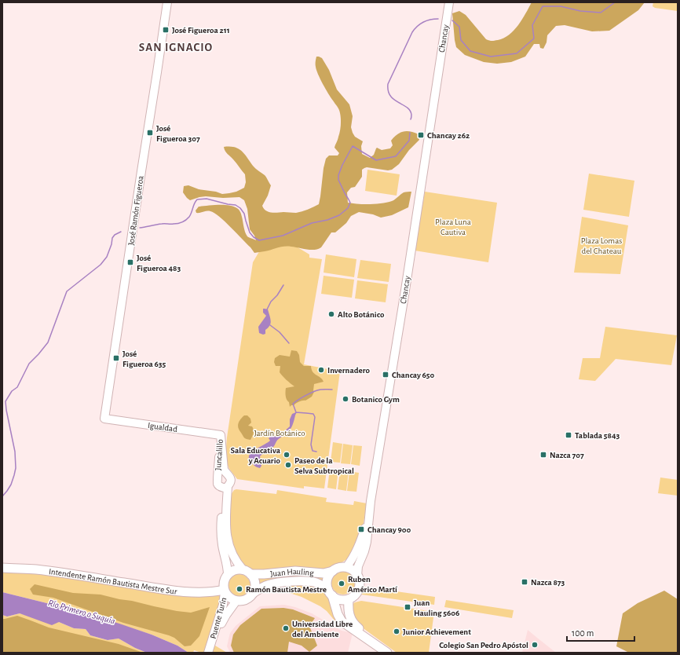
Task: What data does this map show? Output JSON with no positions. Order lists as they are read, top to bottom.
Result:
{
  "streets": {
    "main road": [
      "Chancay",
      "José Ramón Figueroa",
      "Igualdad",
      "Juncalillo",
      "Juan Hauling",
      "Intendente Ramón Bautista Mestre Sur",
      "Puente Turín"
    ]
  },
  "crossings": [
    ["Chancay", "Juan Hauling"],
    ["José Ramón Figueroa", "Igualdad"],
    ["Igualdad", "Juncalillo"],
    ["Juncalillo", "Juan Hauling"],
    ["Juncalillo", "Intendente Ramón Bautista Mestre Sur"],
    ["Juncalillo", "Puente Turín"],
    ["Juan Hauling", "Intendente Ramón Bautista Mestre Sur"],
    ["Juan Hauling", "Puente Turín"],
    ["Intendente Ramón Bautista Mestre Sur", "Puente Turín"]
  ],
  "districts": ["SAN IGNACIO"],
  "water": ["Río Primero o Suquía"],
  "parks": ["Plaza Luna Cautiva", "Plaza Lomas del Chateau", "Jardín Botánico"],
  "places": {
    "transit": [
      "José Figueroa 211",
      "José Figueroa 307",
      "Chancay 262",
      "José Figueroa 483",
      "José Figueroa 635",
      "Chancay 650",
      "Tablada 5843",
      "Nazca 707",
      "Chancay 900",
      "Nazca 873",
      "Juan Hauling 5606"
    ],
    "other": [
      "Alto Botánico",
      "Invernadero",
      "Botanico Gym",
      "Sala Educativa y Acuario",
      "Paseo de la Selva Subtropical",
      "Ruben Américo Martí",
      "Ramón Bautista Mestre",
      "Universidad Libre del Ambiente",
      "Junior Achievement",
      "Colegio San Pedro Apóstol"
    ]
  },
  "scale_bar": "100 m"
}
